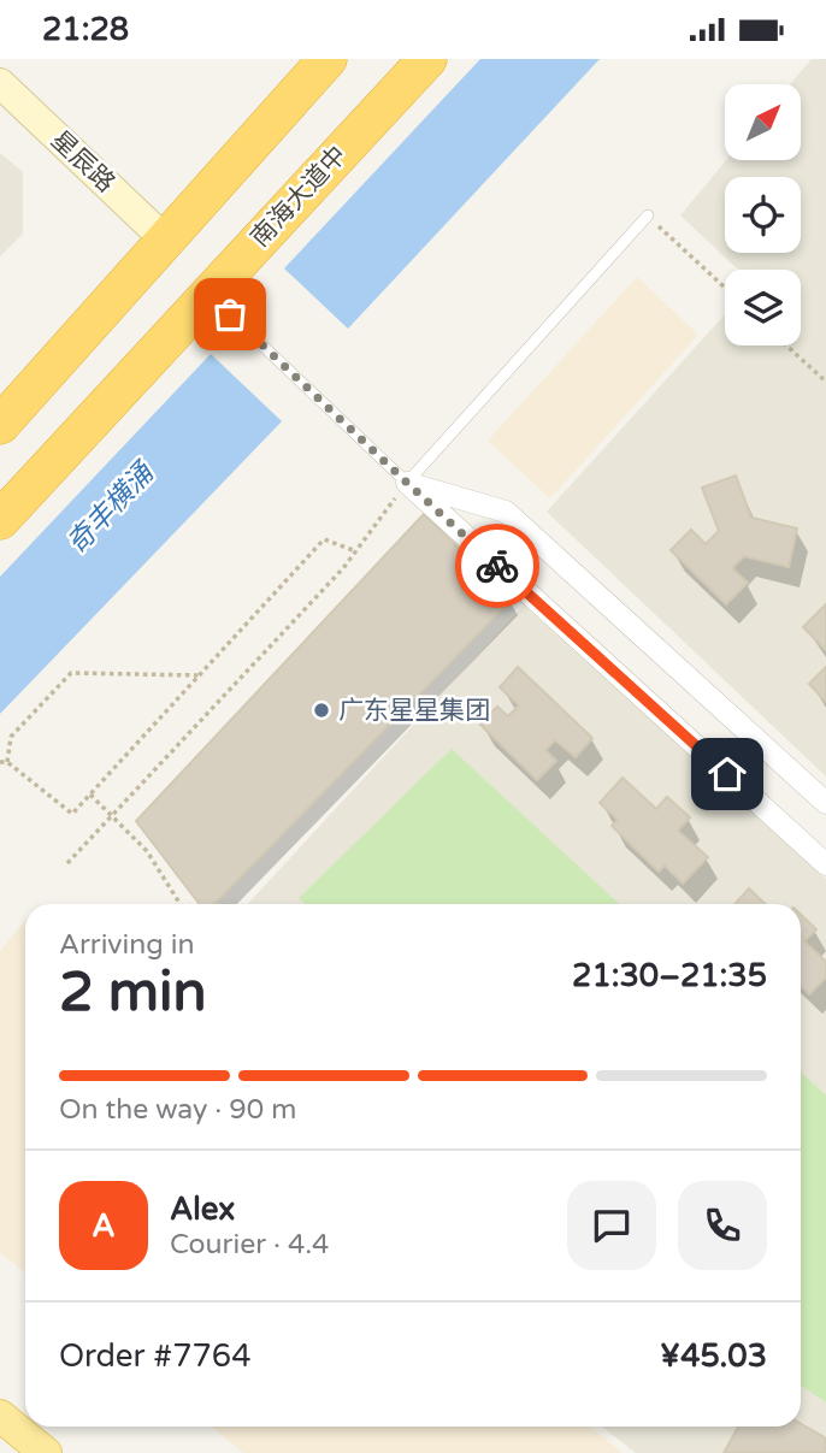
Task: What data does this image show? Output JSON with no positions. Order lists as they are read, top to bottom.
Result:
{
  "streets": {
    "highway": ["南海大道中"],
    "street": ["星辰路"]
  },
  "water": ["奇丰横涌"],
  "places": ["广东星星集团"],
  "north": "top right",
  "page": {
    "status": "21:28",
    "heading": ["2 min", "Arriving in", "21:30–21:35"],
    "panel": [
      "Alex",
      "Courier · 4.4",
      "Order #7764",
      "¥45.03"
    ],
    "bar": "On the way · 90 m",
    "round": "A"
  }
}
